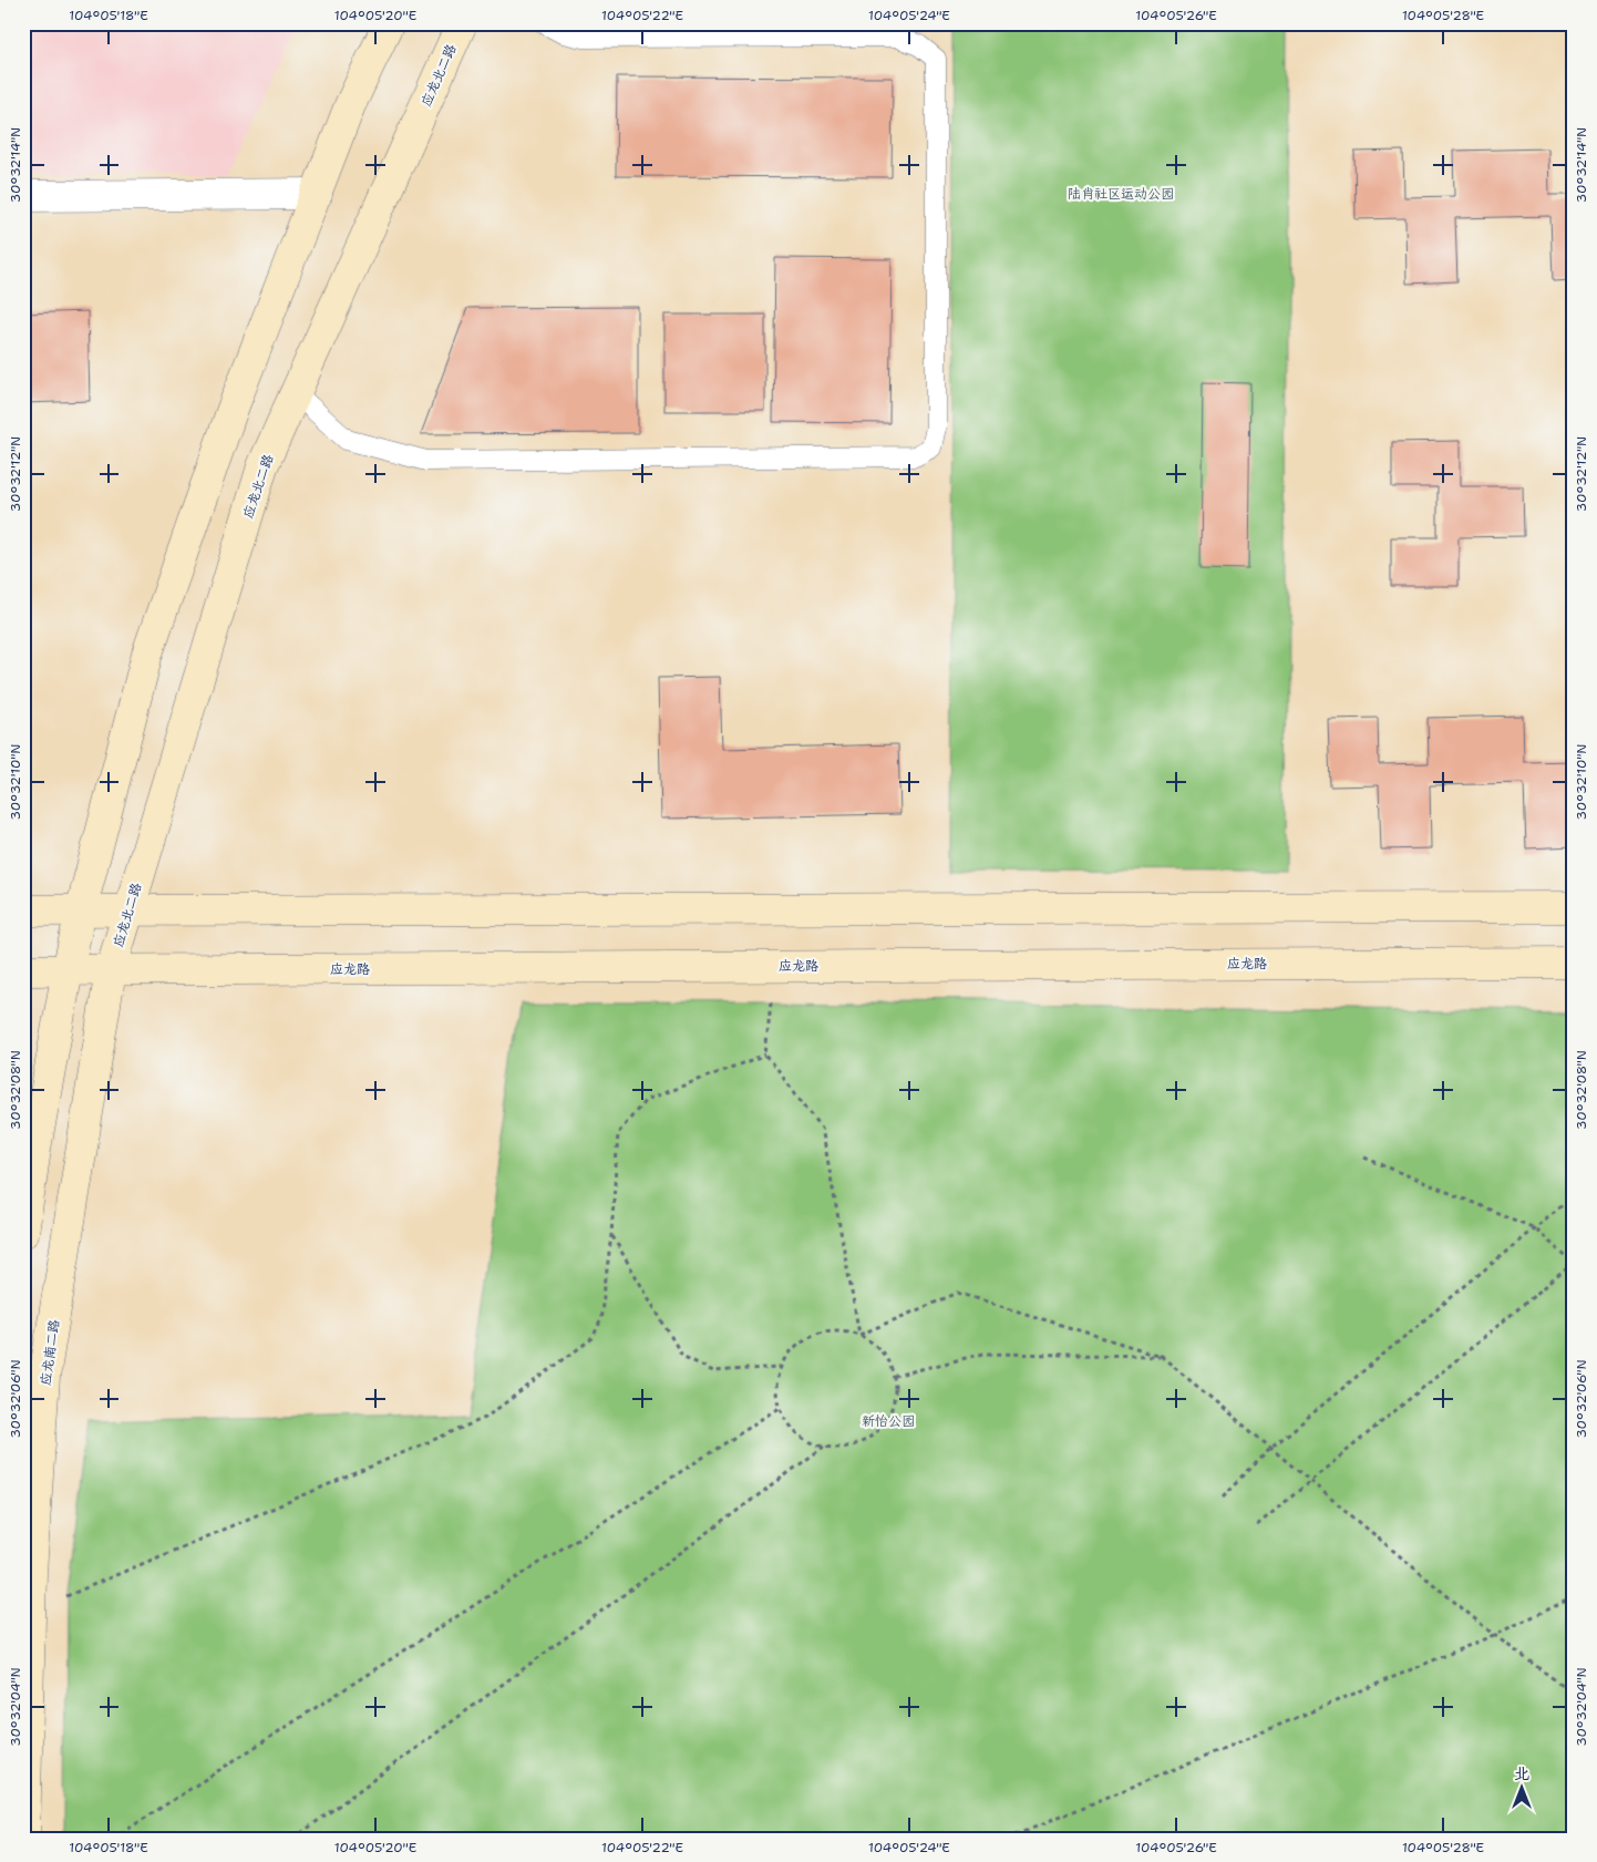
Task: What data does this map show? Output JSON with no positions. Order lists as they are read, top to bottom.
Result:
{
  "streets": {
    "main road": ["应龙北二路", "应龙路", "应龙南二路"]
  },
  "crossings": [
    ["应龙北二路", "应龙路"],
    ["应龙北二路", "应龙南二路"],
    ["应龙路", "应龙南二路"]
  ],
  "parks": ["陆肖社区运动公园", "新怡公园"],
  "north": "top",
  "coordinates": [
    "104°05'18\"E",
    "104°05'20\"E",
    "104°05'22\"E",
    "104°05'24\"E",
    "104°05'26\"E",
    "104°05'28\"E",
    "30°32'14\"N",
    "30°32'12\"N",
    "30°32'10\"N",
    "30°32'08\"N",
    "30°32'06\"N",
    "30°32'04\"N"
  ]
}
